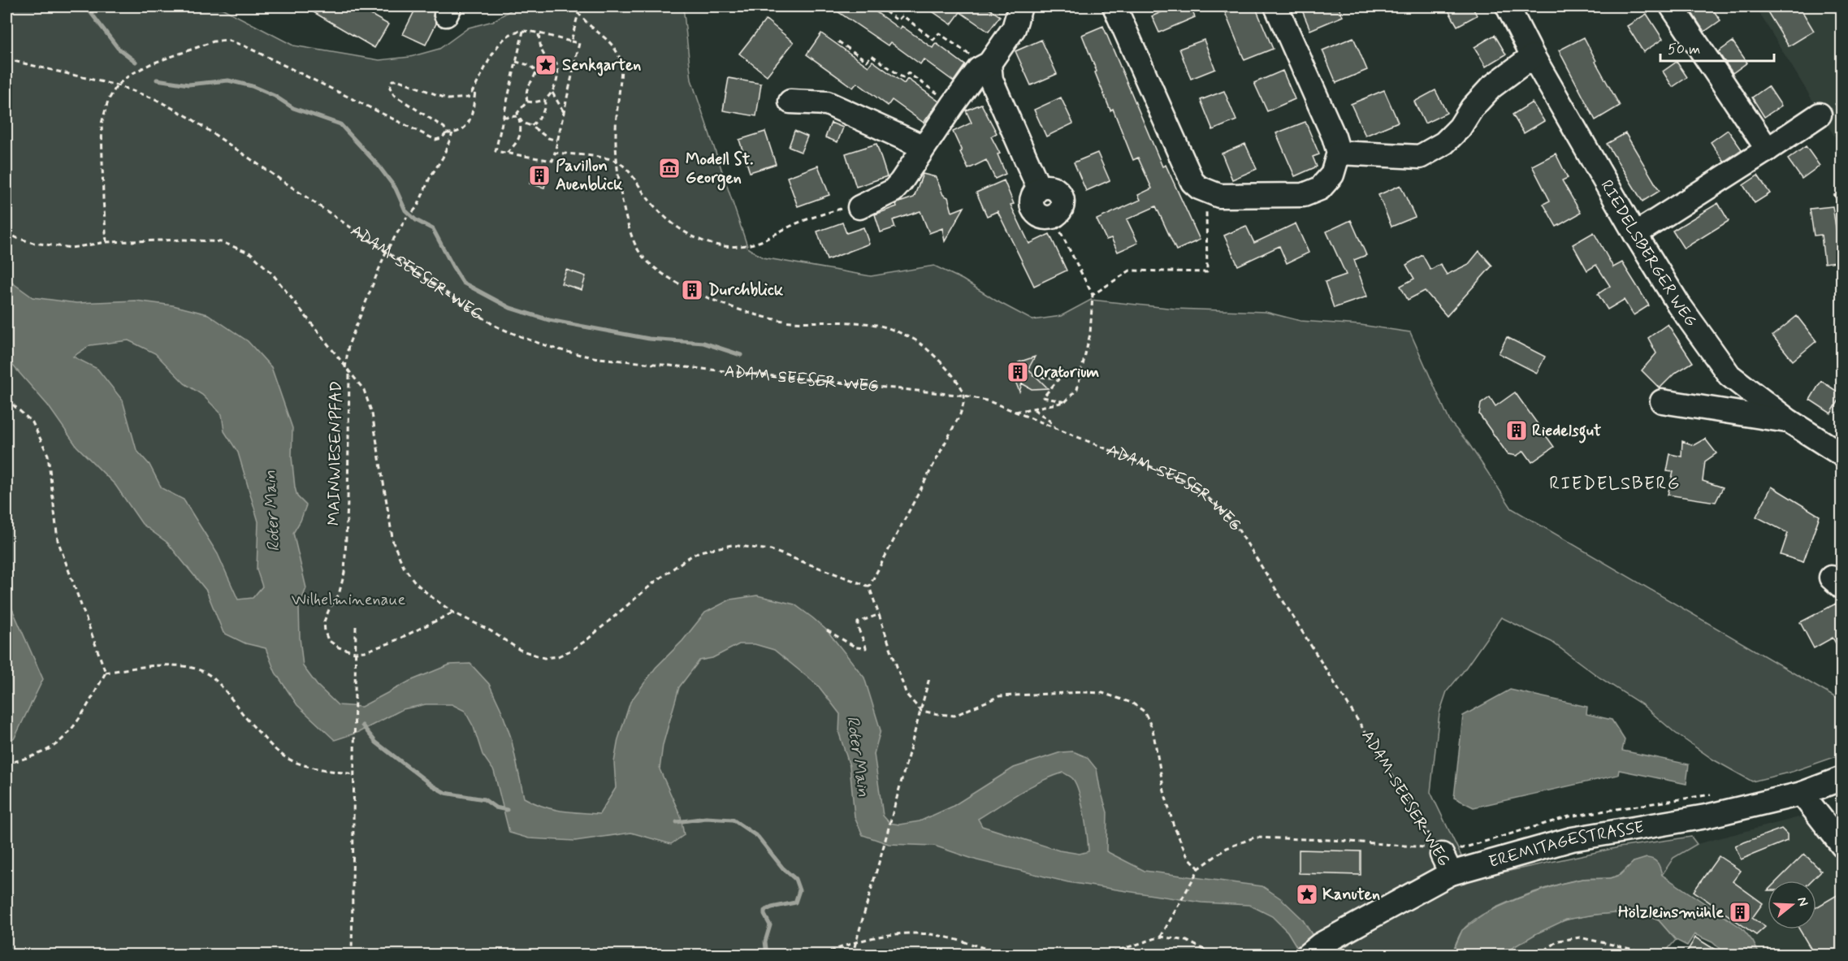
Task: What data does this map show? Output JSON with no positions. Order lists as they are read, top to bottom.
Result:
{
  "streets": {
    "street": ["RIEDELSBERGER WEG", "EREMITAGESTRASSE"],
    "path": ["ADAM-SEESER-WEG", "MAINWIESENPFAD"]
  },
  "crossings": [
    ["ADAM-SEESER-WEG", "EREMITAGESTRASSE"]
  ],
  "districts": ["RIEDELSBERG"],
  "water": ["Roter Main"],
  "parks": ["Wilhelminenaue"],
  "places": {
    "place": ["Senkgarten", "Kanuten"],
    "museum": ["Modell St. Georgen"],
    "building": [
      "Pavillon Auenblick",
      "Durchblick",
      "Oratorium",
      "Riedelsgut",
      "Hölzleinsmühle"
    ]
  },
  "scale_bar": "50 m",
  "north": "right"
}
